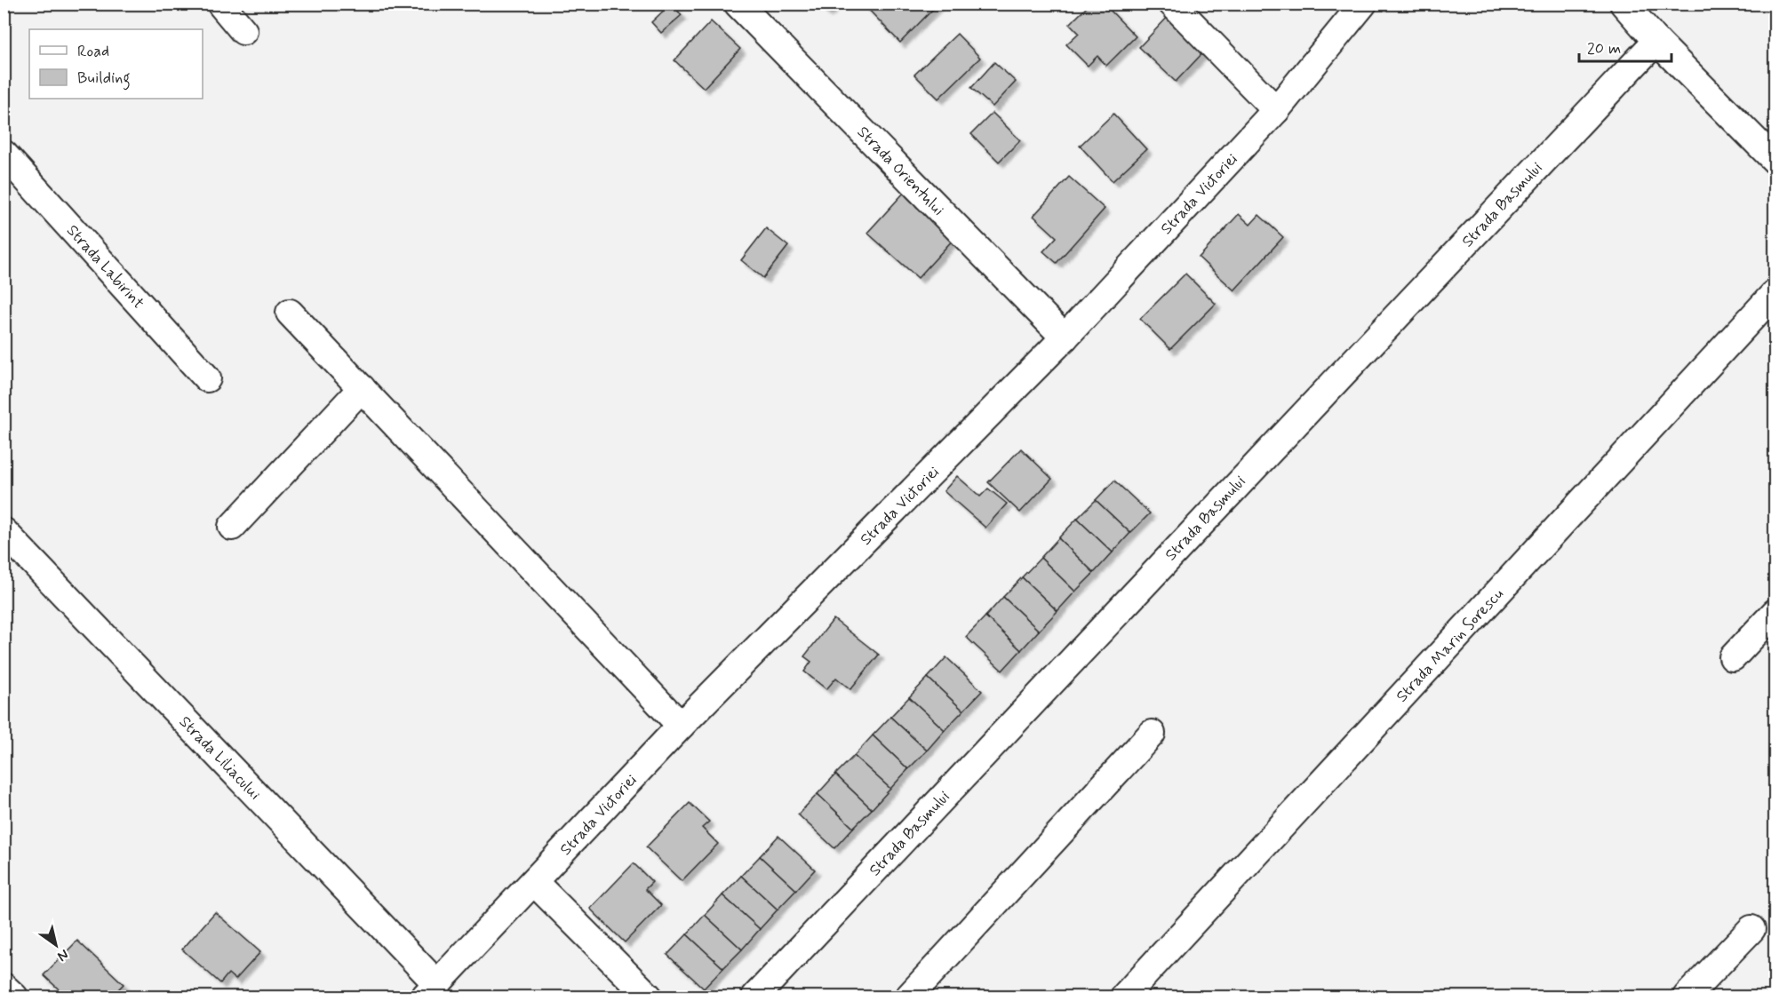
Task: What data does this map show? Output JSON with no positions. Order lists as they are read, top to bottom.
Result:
{
  "streets": {
    "street": [
      "Strada Orientului",
      "Strada Victoriei",
      "Strada Basmului",
      "Strada Labirint",
      "Strada Marin Sorescu",
      "Strada Liliacului"
    ]
  },
  "crossings": [
    ["Strada Orientului", "Strada Victoriei"],
    ["Strada Victoriei", "Strada Liliacului"]
  ],
  "legend": ["Road", "Building"],
  "scale_bar": "20 m",
  "north": "bottom right"
}
